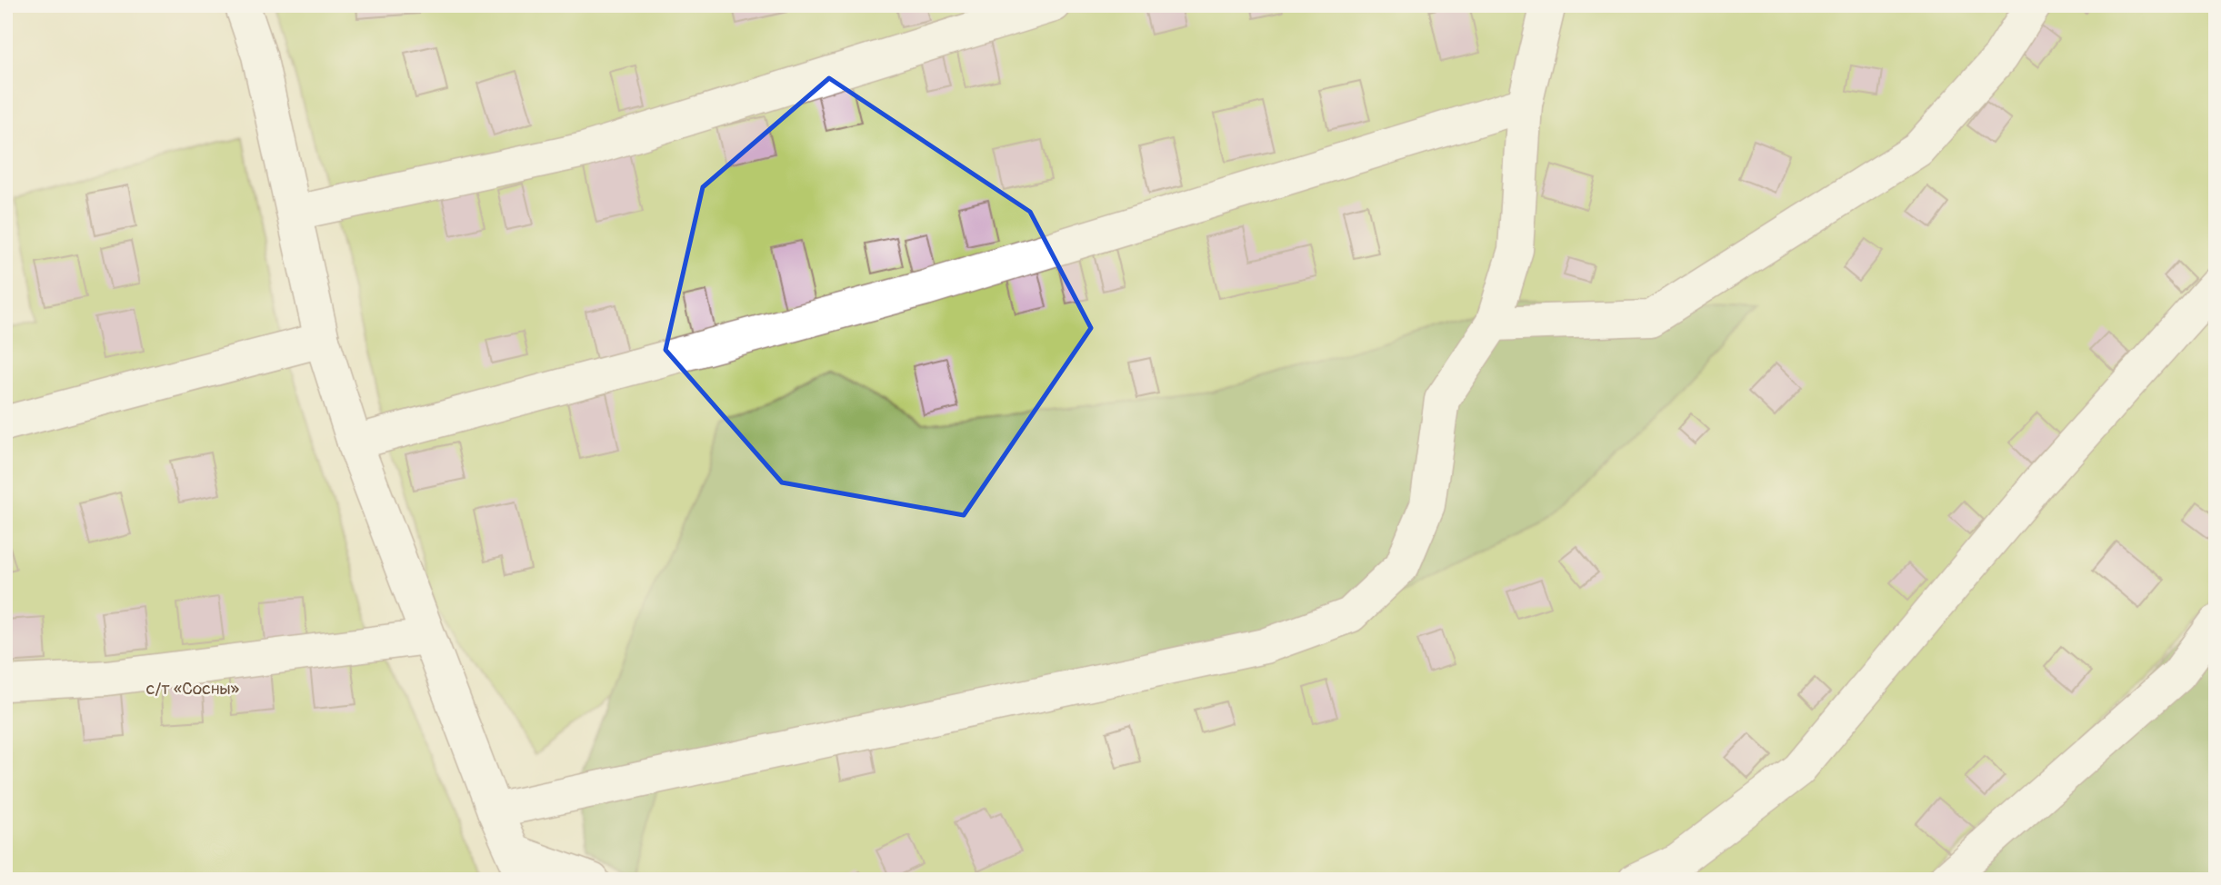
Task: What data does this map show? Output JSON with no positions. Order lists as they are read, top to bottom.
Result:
{
  "parks": ["с/т «Сосны»"]
}
